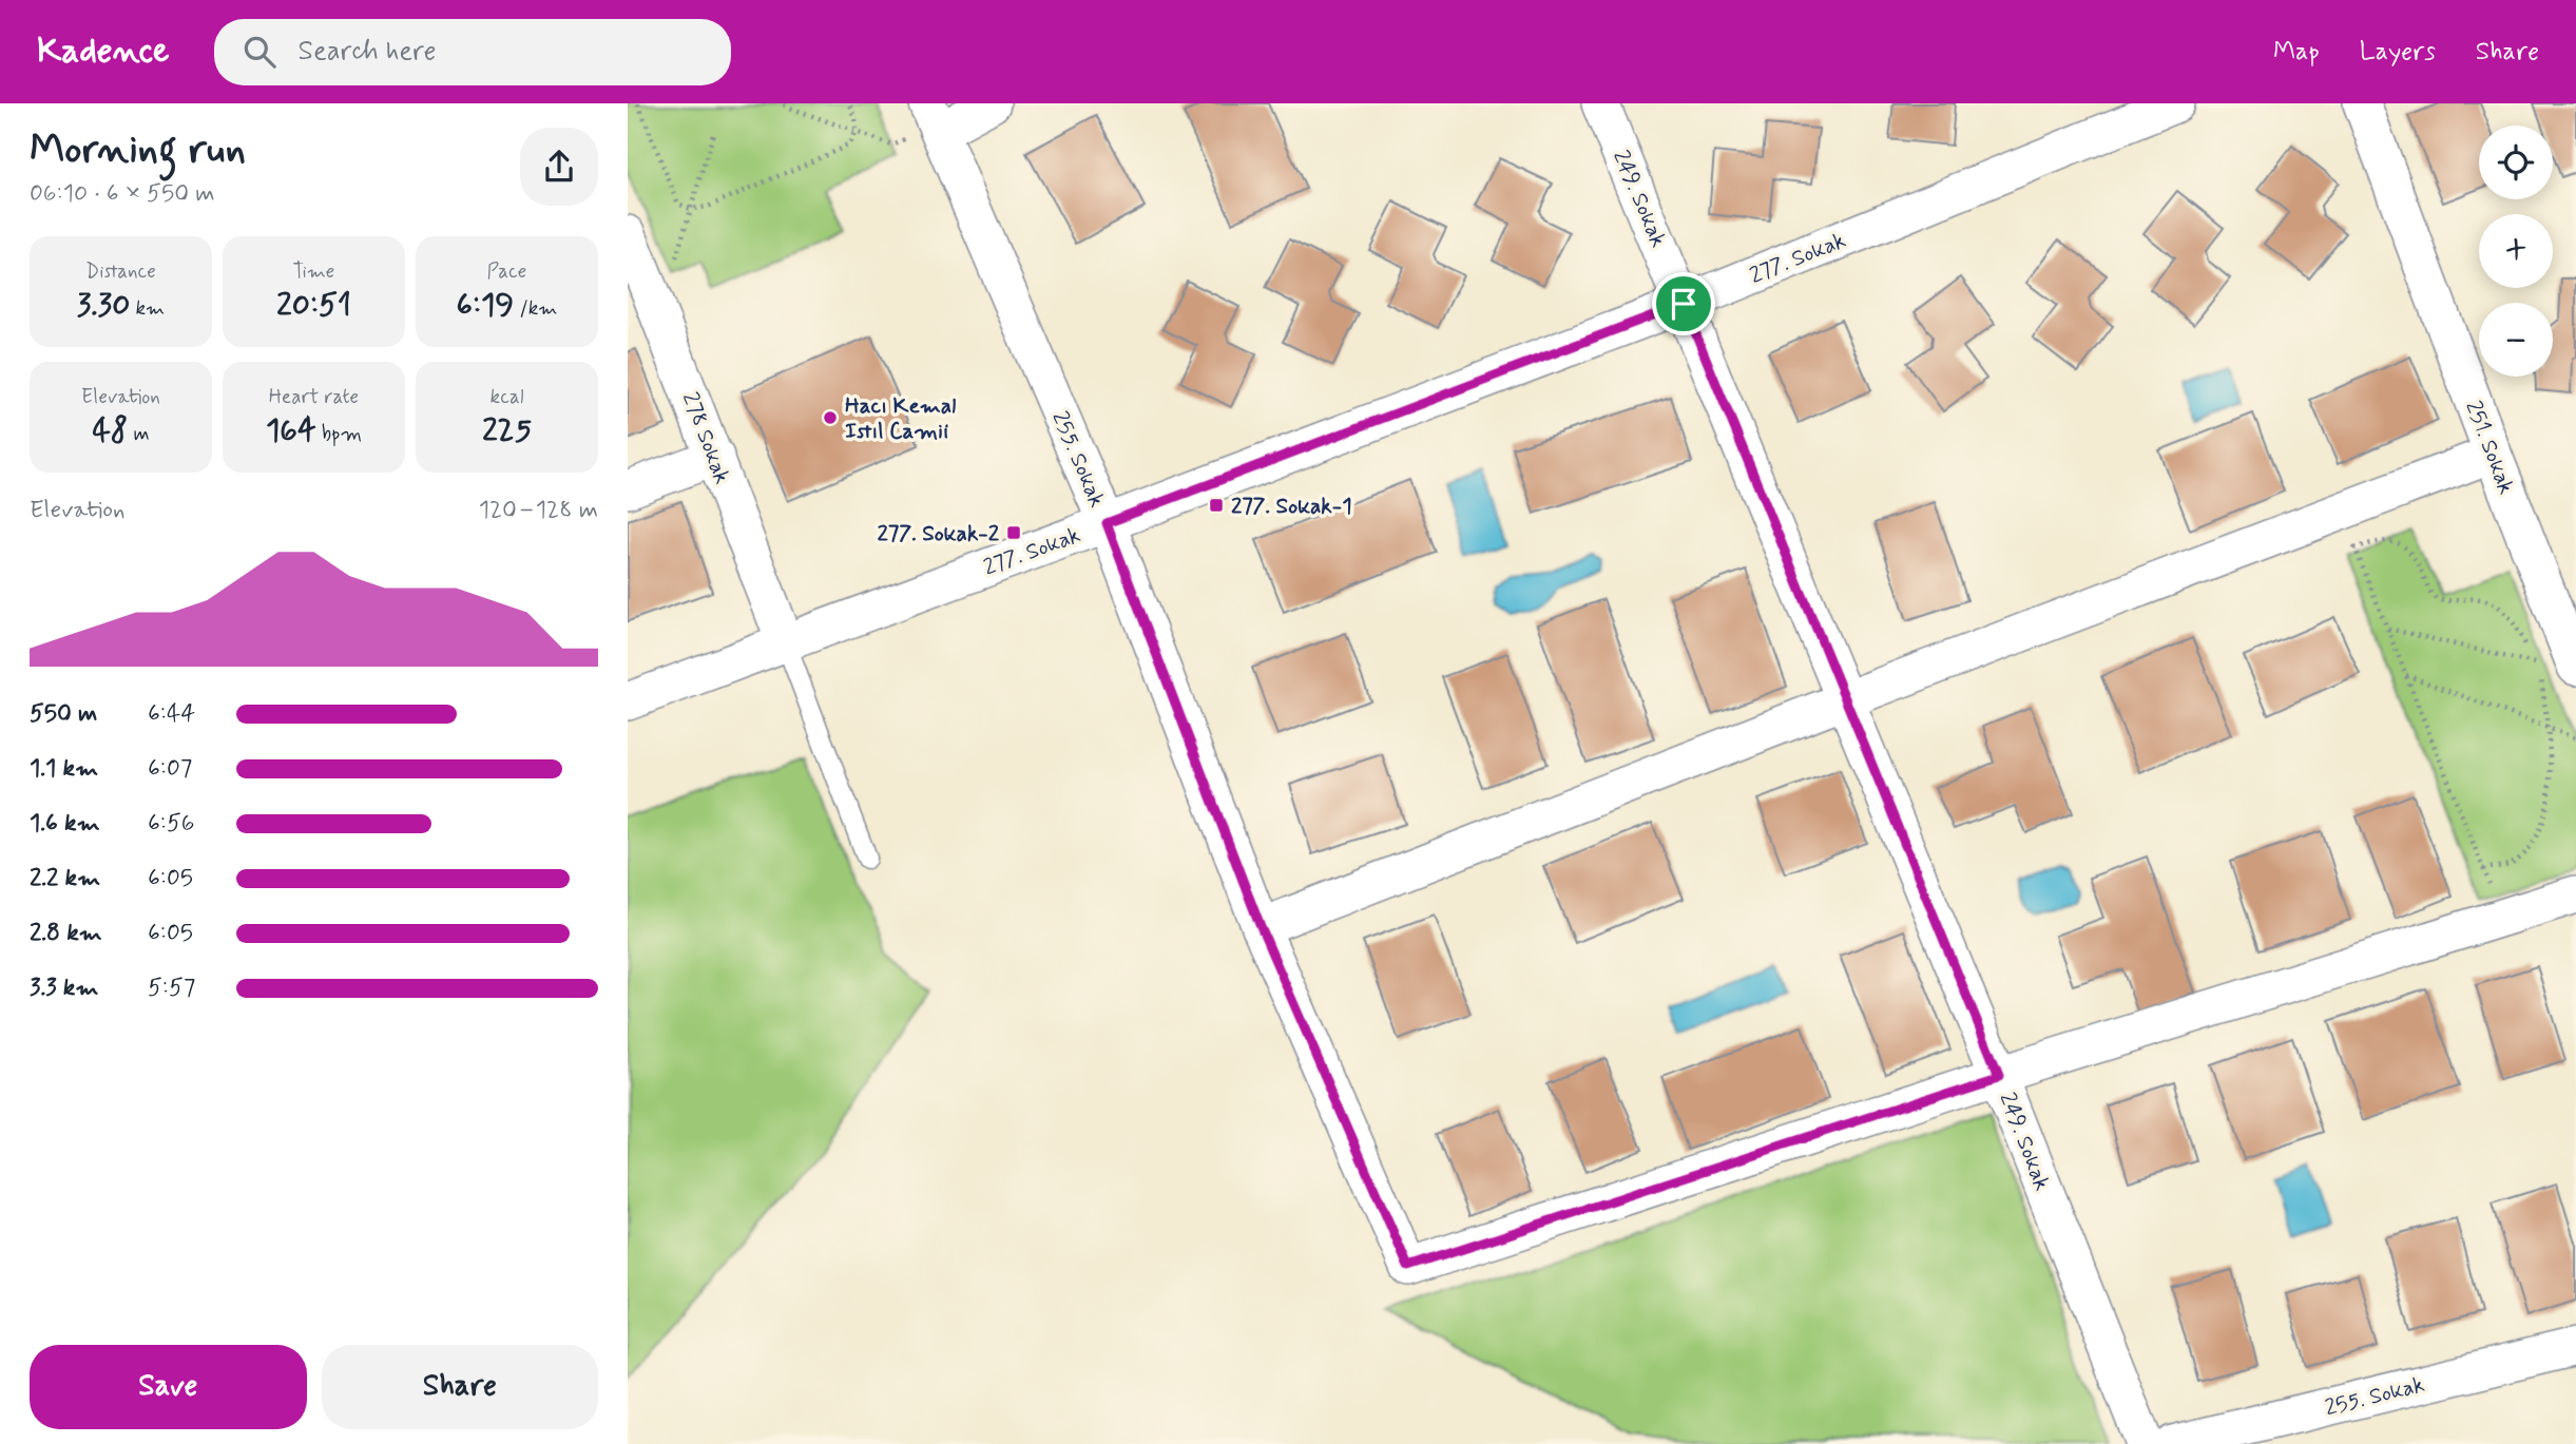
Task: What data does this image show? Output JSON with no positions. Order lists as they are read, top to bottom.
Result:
{
  "streets": {
    "street": [
      "249. Sokak",
      "277. Sokak",
      "278 Sokak",
      "251. Sokak",
      "255. Sokak"
    ]
  },
  "crossings": [
    ["249. Sokak", "277. Sokak"],
    ["249. Sokak", "255. Sokak"],
    ["277. Sokak", "278 Sokak"],
    ["277. Sokak", "255. Sokak"]
  ],
  "places": {
    "other": ["Hacı Kemal Istıl Camii"],
    "transit": ["277. Sokak-1", "277. Sokak-2"]
  },
  "page": {
    "header": "Kadence",
    "search": "Search here",
    "nav": ["Map", "Layers", "Share"],
    "heading": ["Morning run", "06:10 · 6 × 550 m"],
    "map_buttons": ["+", "−"],
    "stats": [
      ["Distance", "3.30 km"],
      ["Time", "20:51"],
      ["Pace", "6:19 /km"],
      ["Elevation", "48 m"],
      ["Heart rate", "164 bpm"],
      ["kcal", "225"]
    ],
    "chart": ["Elevation", "120–128 m"],
    "list": [
      {
        "name": "550 m",
        "note": "6:44"
      },
      {
        "name": "1.1 km",
        "note": "6:07"
      },
      {
        "name": "1.6 km",
        "note": "6:56"
      },
      {
        "name": "2.2 km",
        "note": "6:05"
      },
      {
        "name": "2.8 km",
        "note": "6:05"
      },
      {
        "name": "3.3 km",
        "note": "5:57"
      }
    ],
    "buttons": ["Save", "Share"]
  }
}
